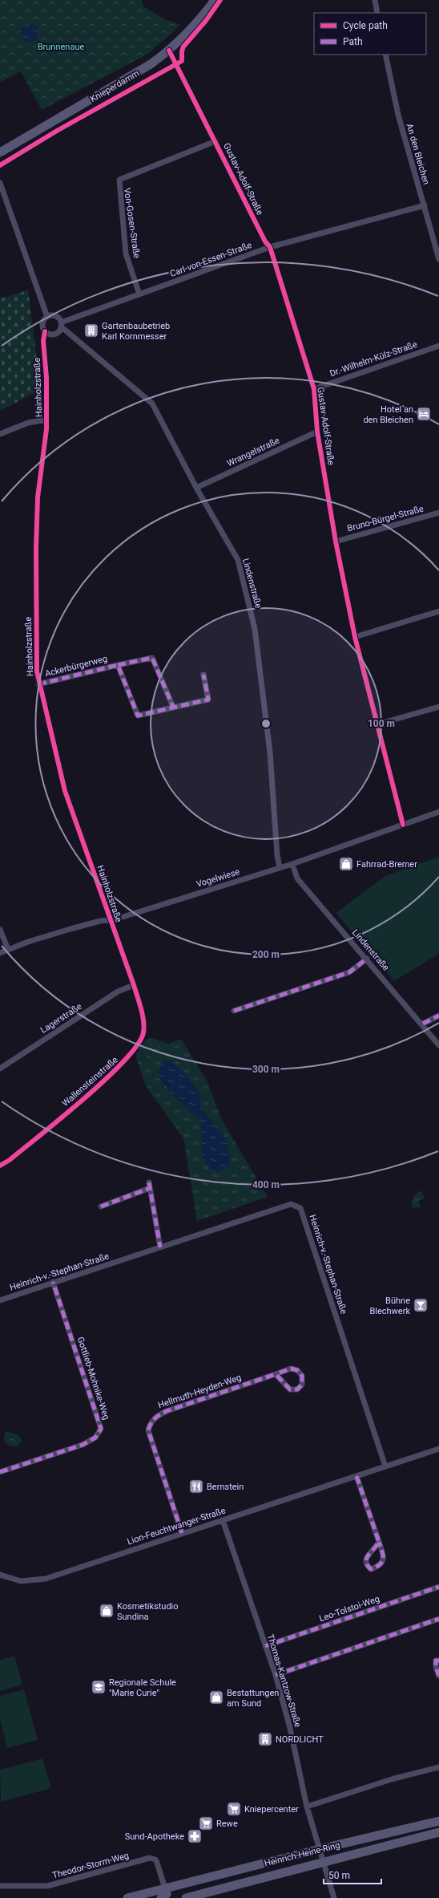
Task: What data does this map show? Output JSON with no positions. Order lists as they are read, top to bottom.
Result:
{
  "streets": {
    "main road": ["Knieperdamm", "Heinrich-Heine-Ring"],
    "street": [
      "An den Bleichen",
      "Gustav-Adolf-Straße",
      "Von-Gosen-Straße",
      "Carl-von-Essen-Straße",
      "Dr.-Wilhelm-Külz-Straße",
      "Hainholzstraße",
      "Wrangelstraße",
      "Bruno-Bürgel-Straße",
      "Lindenstraße",
      "Ackerbürgerweg",
      "Vogelwiese",
      "Lagerstraße",
      "Wallensteinstraße",
      "Heinrich-v.-Stephan-Straße",
      "Gottlieb-Mohnike-Weg",
      "Hellmuth-Heyden-Weg",
      "Lion-Feuchtwanger-Straße",
      "Leo-Tolstoi-Weg",
      "Thomas-Kantzow-Straße",
      "Theodor-Storm-Weg"
    ]
  },
  "crossings": [
    ["Knieperdamm", "Gustav-Adolf-Straße"],
    ["An den Bleichen", "Carl-von-Essen-Straße"],
    ["Gustav-Adolf-Straße", "Von-Gosen-Straße"],
    ["Gustav-Adolf-Straße", "Carl-von-Essen-Straße"],
    ["Gustav-Adolf-Straße", "Dr.-Wilhelm-Külz-Straße"],
    ["Gustav-Adolf-Straße", "Wrangelstraße"],
    ["Gustav-Adolf-Straße", "Bruno-Bürgel-Straße"],
    ["Gustav-Adolf-Straße", "Vogelwiese"],
    ["Von-Gosen-Straße", "Carl-von-Essen-Straße"],
    ["Carl-von-Essen-Straße", "Hainholzstraße"],
    ["Carl-von-Essen-Straße", "Lindenstraße"],
    ["Hainholzstraße", "Lindenstraße"],
    ["Hainholzstraße", "Ackerbürgerweg"],
    ["Hainholzstraße", "Vogelwiese"],
    ["Hainholzstraße", "Lagerstraße"],
    ["Hainholzstraße", "Wallensteinstraße"],
    ["Wrangelstraße", "Lindenstraße"],
    ["Lindenstraße", "Vogelwiese"],
    ["Lagerstraße", "Wallensteinstraße"],
    ["Heinrich-v.-Stephan-Straße", "Gottlieb-Mohnike-Weg"],
    ["Heinrich-v.-Stephan-Straße", "Lion-Feuchtwanger-Straße"],
    ["Hellmuth-Heyden-Weg", "Lion-Feuchtwanger-Straße"],
    ["Lion-Feuchtwanger-Straße", "Thomas-Kantzow-Straße"],
    ["Leo-Tolstoi-Weg", "Thomas-Kantzow-Straße"],
    ["Thomas-Kantzow-Straße", "Heinrich-Heine-Ring"],
    ["Heinrich-Heine-Ring", "Theodor-Storm-Weg"]
  ],
  "parks": ["Brunnenaue"],
  "places": {
    "building": ["Gartenbaubetrieb Karl Kornmesser", "NORDLICHT"],
    "hotel": ["Hotel an den Bleichen"],
    "shop": ["Fahrrad-Bremer", "Kosmetikstudio Sundina", "Bestattungen am Sund"],
    "bar": ["Bühne Blechwerk"],
    "restaurant": ["Bernstein"],
    "school or university": ["Regionale Schule \"Marie Curie\""],
    "supermarket": ["Kniepercenter", "Rewe"],
    "pharmacy": ["Sund-Apotheke"]
  },
  "legend": ["Cycle path", "Path"],
  "scale_bar": "50 m",
  "rings": [
    "100 m",
    "200 m",
    "300 m",
    "400 m"
  ]
}
